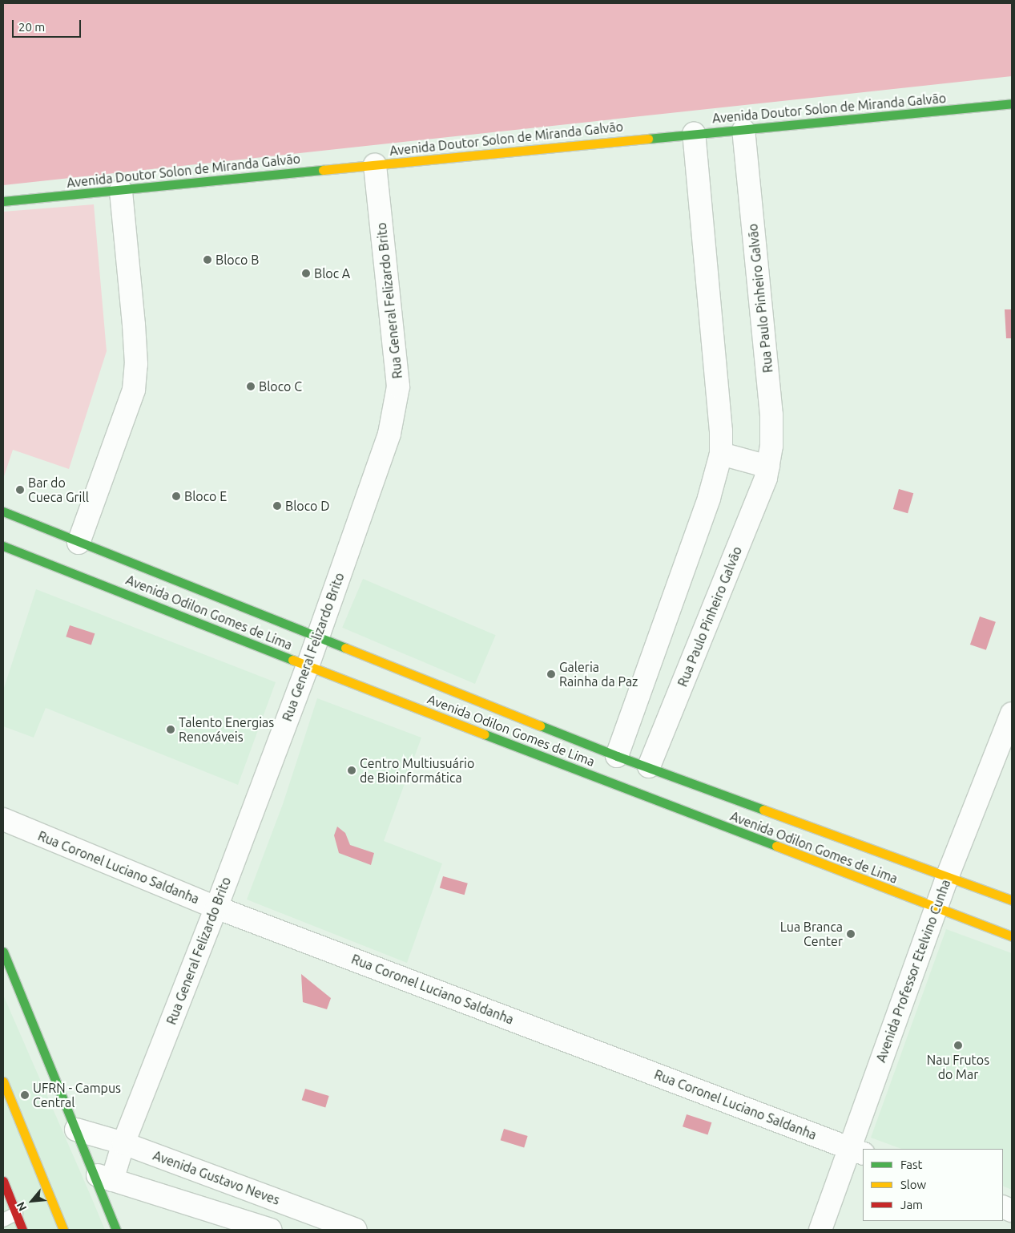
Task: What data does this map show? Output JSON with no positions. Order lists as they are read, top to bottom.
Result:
{
  "streets": {
    "main road": ["Avenida Doutor Solon de Miranda Galvão", "Avenida Odilon Gomes de Lima"],
    "street": [
      "Rua Paulo Pinheiro Galvão",
      "Rua General Felizardo Brito",
      "Rua Coronel Luciano Saldanha",
      "Avenida Professor Etelvino Cunha",
      "Avenida Gustavo Neves"
    ]
  },
  "crossings": [
    ["Avenida Doutor Solon de Miranda Galvão", "Rua Paulo Pinheiro Galvão"],
    ["Avenida Doutor Solon de Miranda Galvão", "Rua General Felizardo Brito"],
    ["Rua Paulo Pinheiro Galvão", "Avenida Odilon Gomes de Lima"],
    ["Rua General Felizardo Brito", "Avenida Odilon Gomes de Lima"],
    ["Rua General Felizardo Brito", "Rua Coronel Luciano Saldanha"],
    ["Rua General Felizardo Brito", "Avenida Gustavo Neves"],
    ["Avenida Odilon Gomes de Lima", "Avenida Professor Etelvino Cunha"],
    ["Rua Coronel Luciano Saldanha", "Avenida Professor Etelvino Cunha"]
  ],
  "places": [
    "Bloco B",
    "Bloc A",
    "Bloco C",
    "Bar do Cueca Grill",
    "Bloco E",
    "Bloco D",
    "Galeria Rainha da Paz",
    "Talento Energias Renováveis",
    "Centro Multiusuário de Bioinformática",
    "Lua Branca Center",
    "Nau Frutos do Mar",
    "UFRN - Campus Central"
  ],
  "legend": ["Fast", "Slow", "Jam"],
  "scale_bar": "20 m",
  "north": "bottom left"
}
